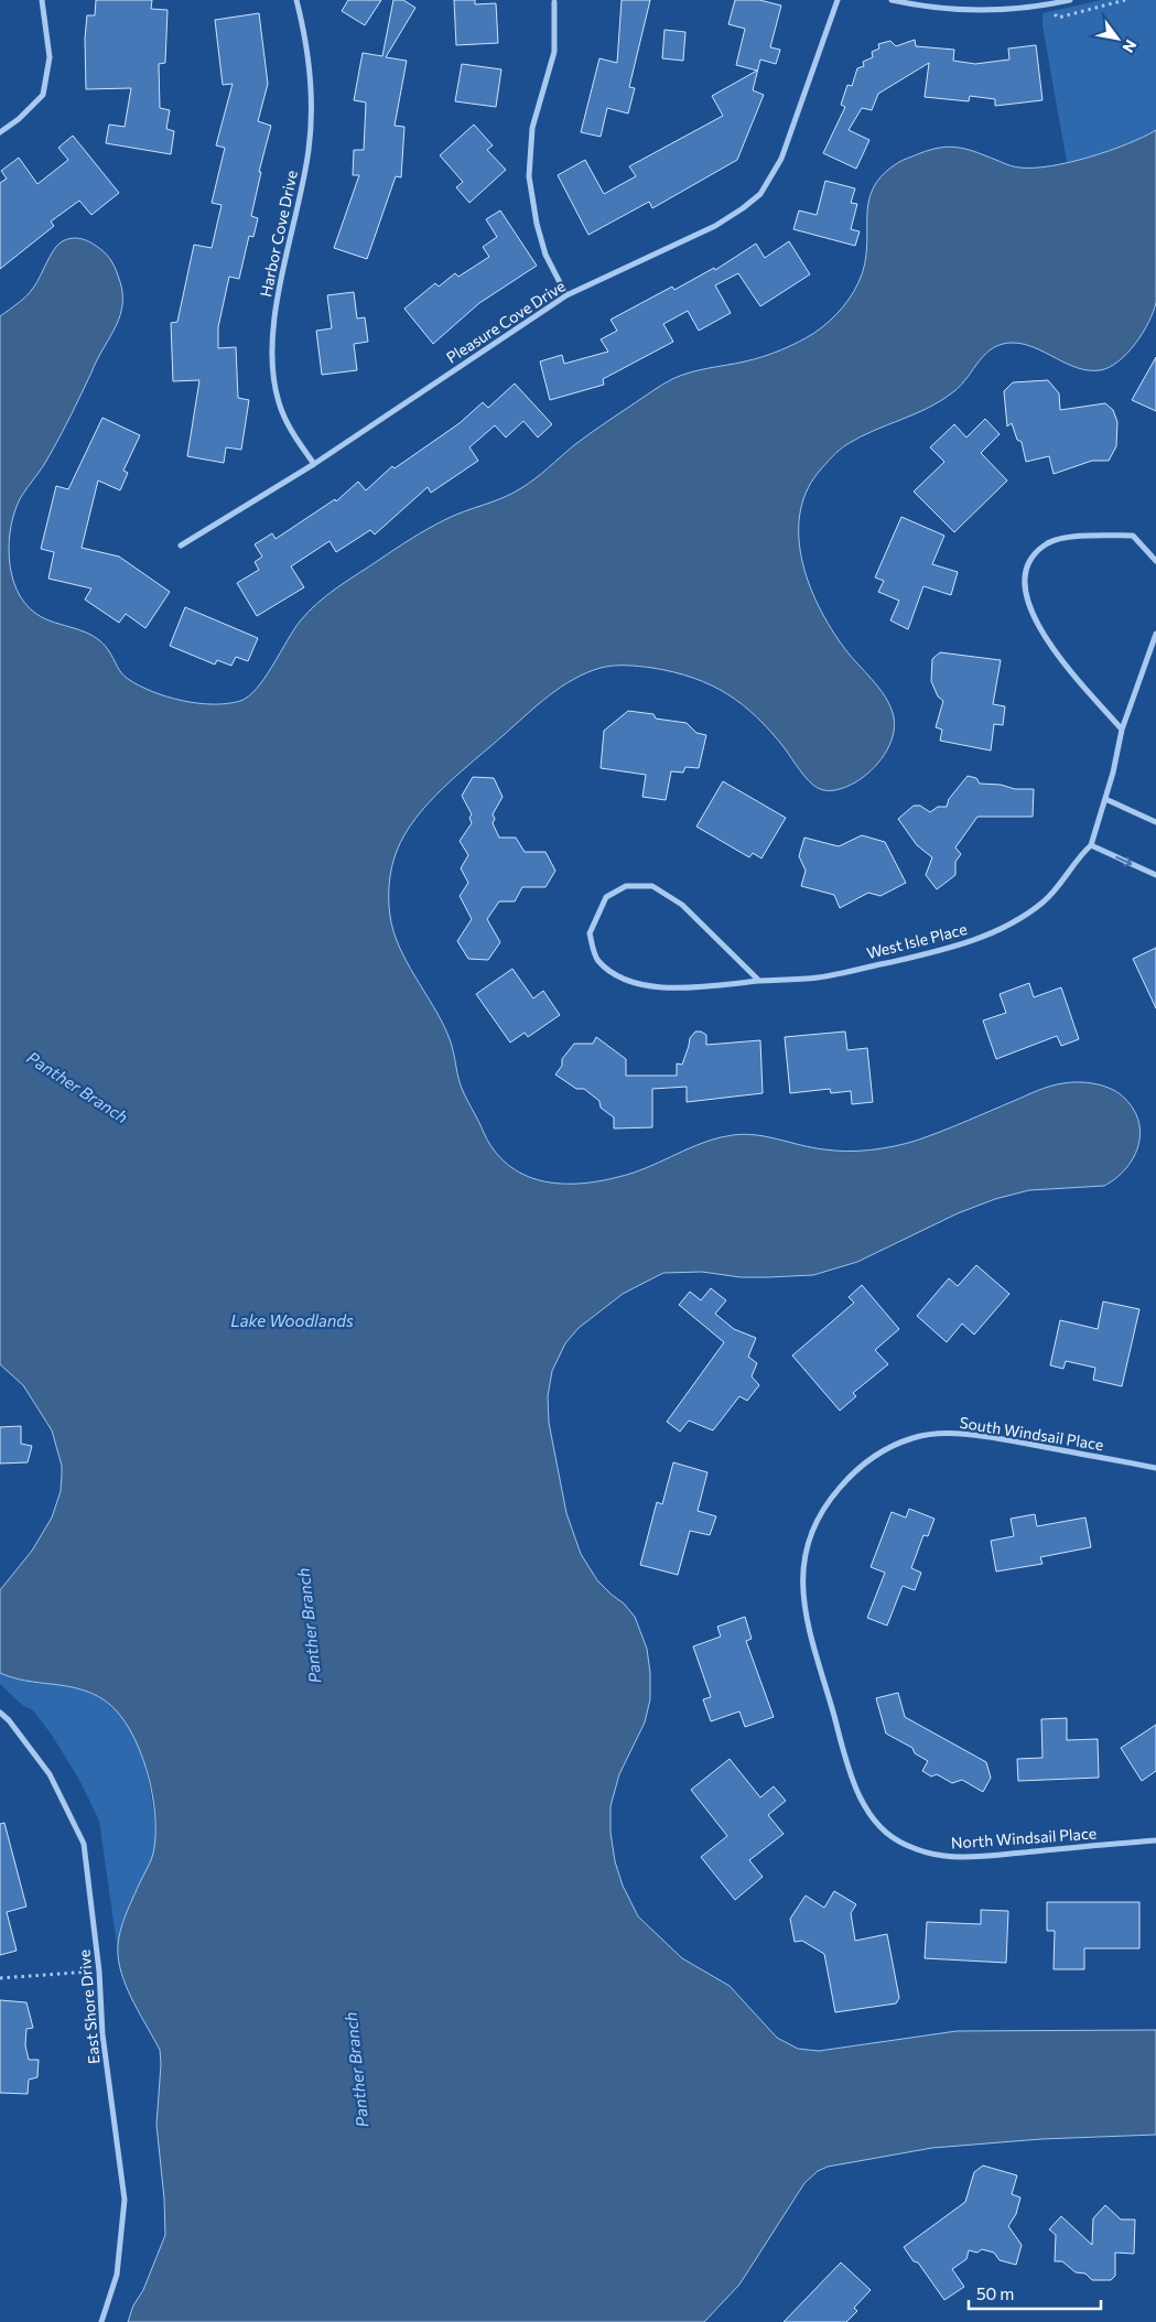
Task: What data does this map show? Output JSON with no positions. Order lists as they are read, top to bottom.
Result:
{
  "streets": {
    "street": [
      "Harbor Cove Drive",
      "Pleasure Cove Drive",
      "West Isle Place",
      "South Windsail Place",
      "North Windsail Place",
      "East Shore Drive"
    ]
  },
  "crossings": [
    ["Harbor Cove Drive", "Pleasure Cove Drive"],
    ["South Windsail Place", "North Windsail Place"]
  ],
  "water": ["Panther Branch", "Lake Woodlands"],
  "scale_bar": "50 m",
  "north": "bottom right"
}
